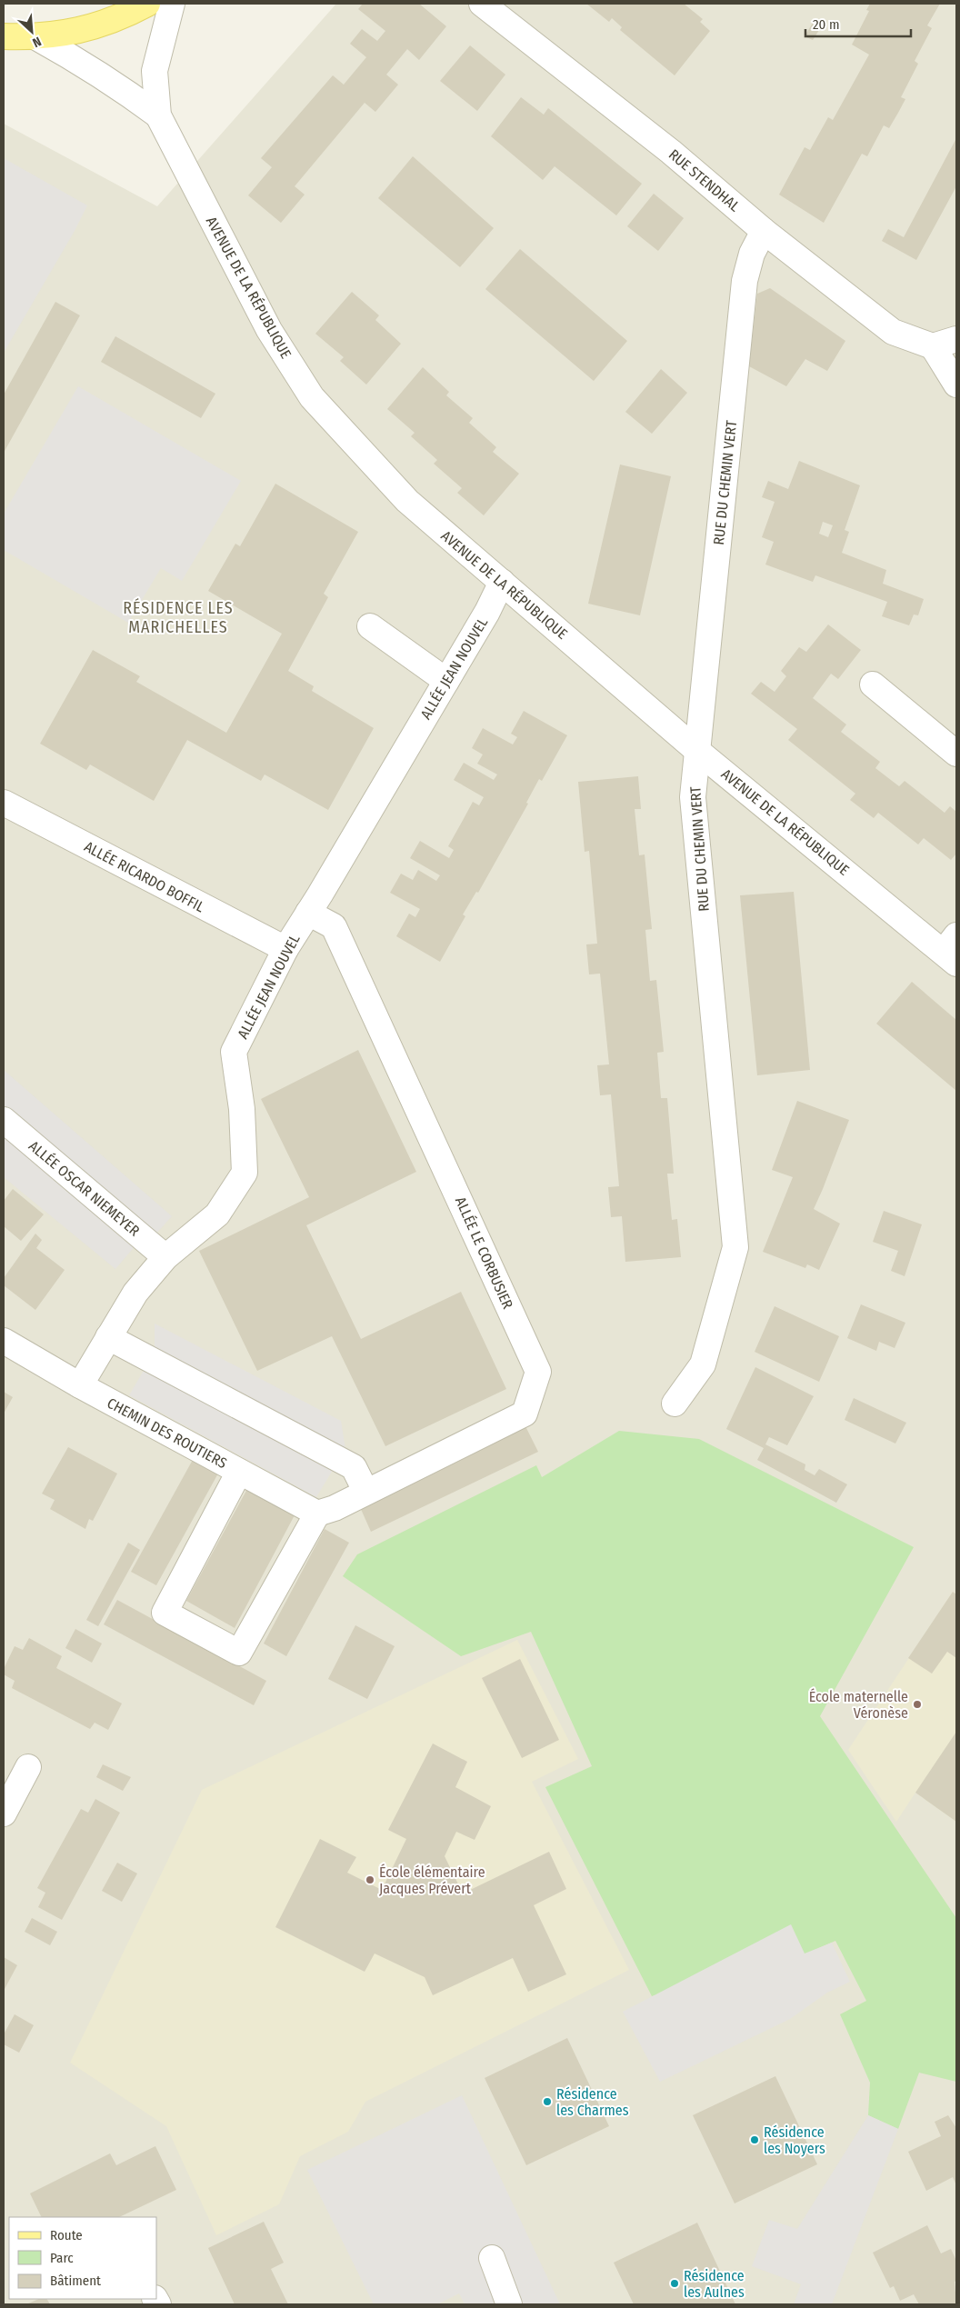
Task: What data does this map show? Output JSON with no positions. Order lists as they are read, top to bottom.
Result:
{
  "streets": {
    "street": [
      "RUE STENDHAL",
      "AVENUE DE LA RÉPUBLIQUE",
      "RUE DU CHEMIN VERT",
      "ALLÉE JEAN NOUVEL",
      "ALLÉE RICARDO BOFFIL",
      "ALLÉE OSCAR NIEMEYER",
      "ALLÉE LE CORBUSIER",
      "CHEMIN DES ROUTIERS"
    ]
  },
  "crossings": [
    ["RUE STENDHAL", "RUE DU CHEMIN VERT"],
    ["AVENUE DE LA RÉPUBLIQUE", "RUE DU CHEMIN VERT"],
    ["AVENUE DE LA RÉPUBLIQUE", "ALLÉE JEAN NOUVEL"],
    ["ALLÉE JEAN NOUVEL", "ALLÉE RICARDO BOFFIL"],
    ["ALLÉE JEAN NOUVEL", "ALLÉE OSCAR NIEMEYER"],
    ["ALLÉE JEAN NOUVEL", "ALLÉE LE CORBUSIER"],
    ["ALLÉE JEAN NOUVEL", "CHEMIN DES ROUTIERS"],
    ["ALLÉE LE CORBUSIER", "CHEMIN DES ROUTIERS"]
  ],
  "districts": ["RÉSIDENCE LES MARICHELLES"],
  "places": [
    "École maternelle Véronèse",
    "École élémentaire Jacques Prévert",
    "Résidence les Charmes",
    "Résidence les Noyers",
    "Résidence les Aulnes"
  ],
  "legend": ["Route", "Parc", "Bâtiment"],
  "scale_bar": "20 m",
  "north": "bottom right"
}
